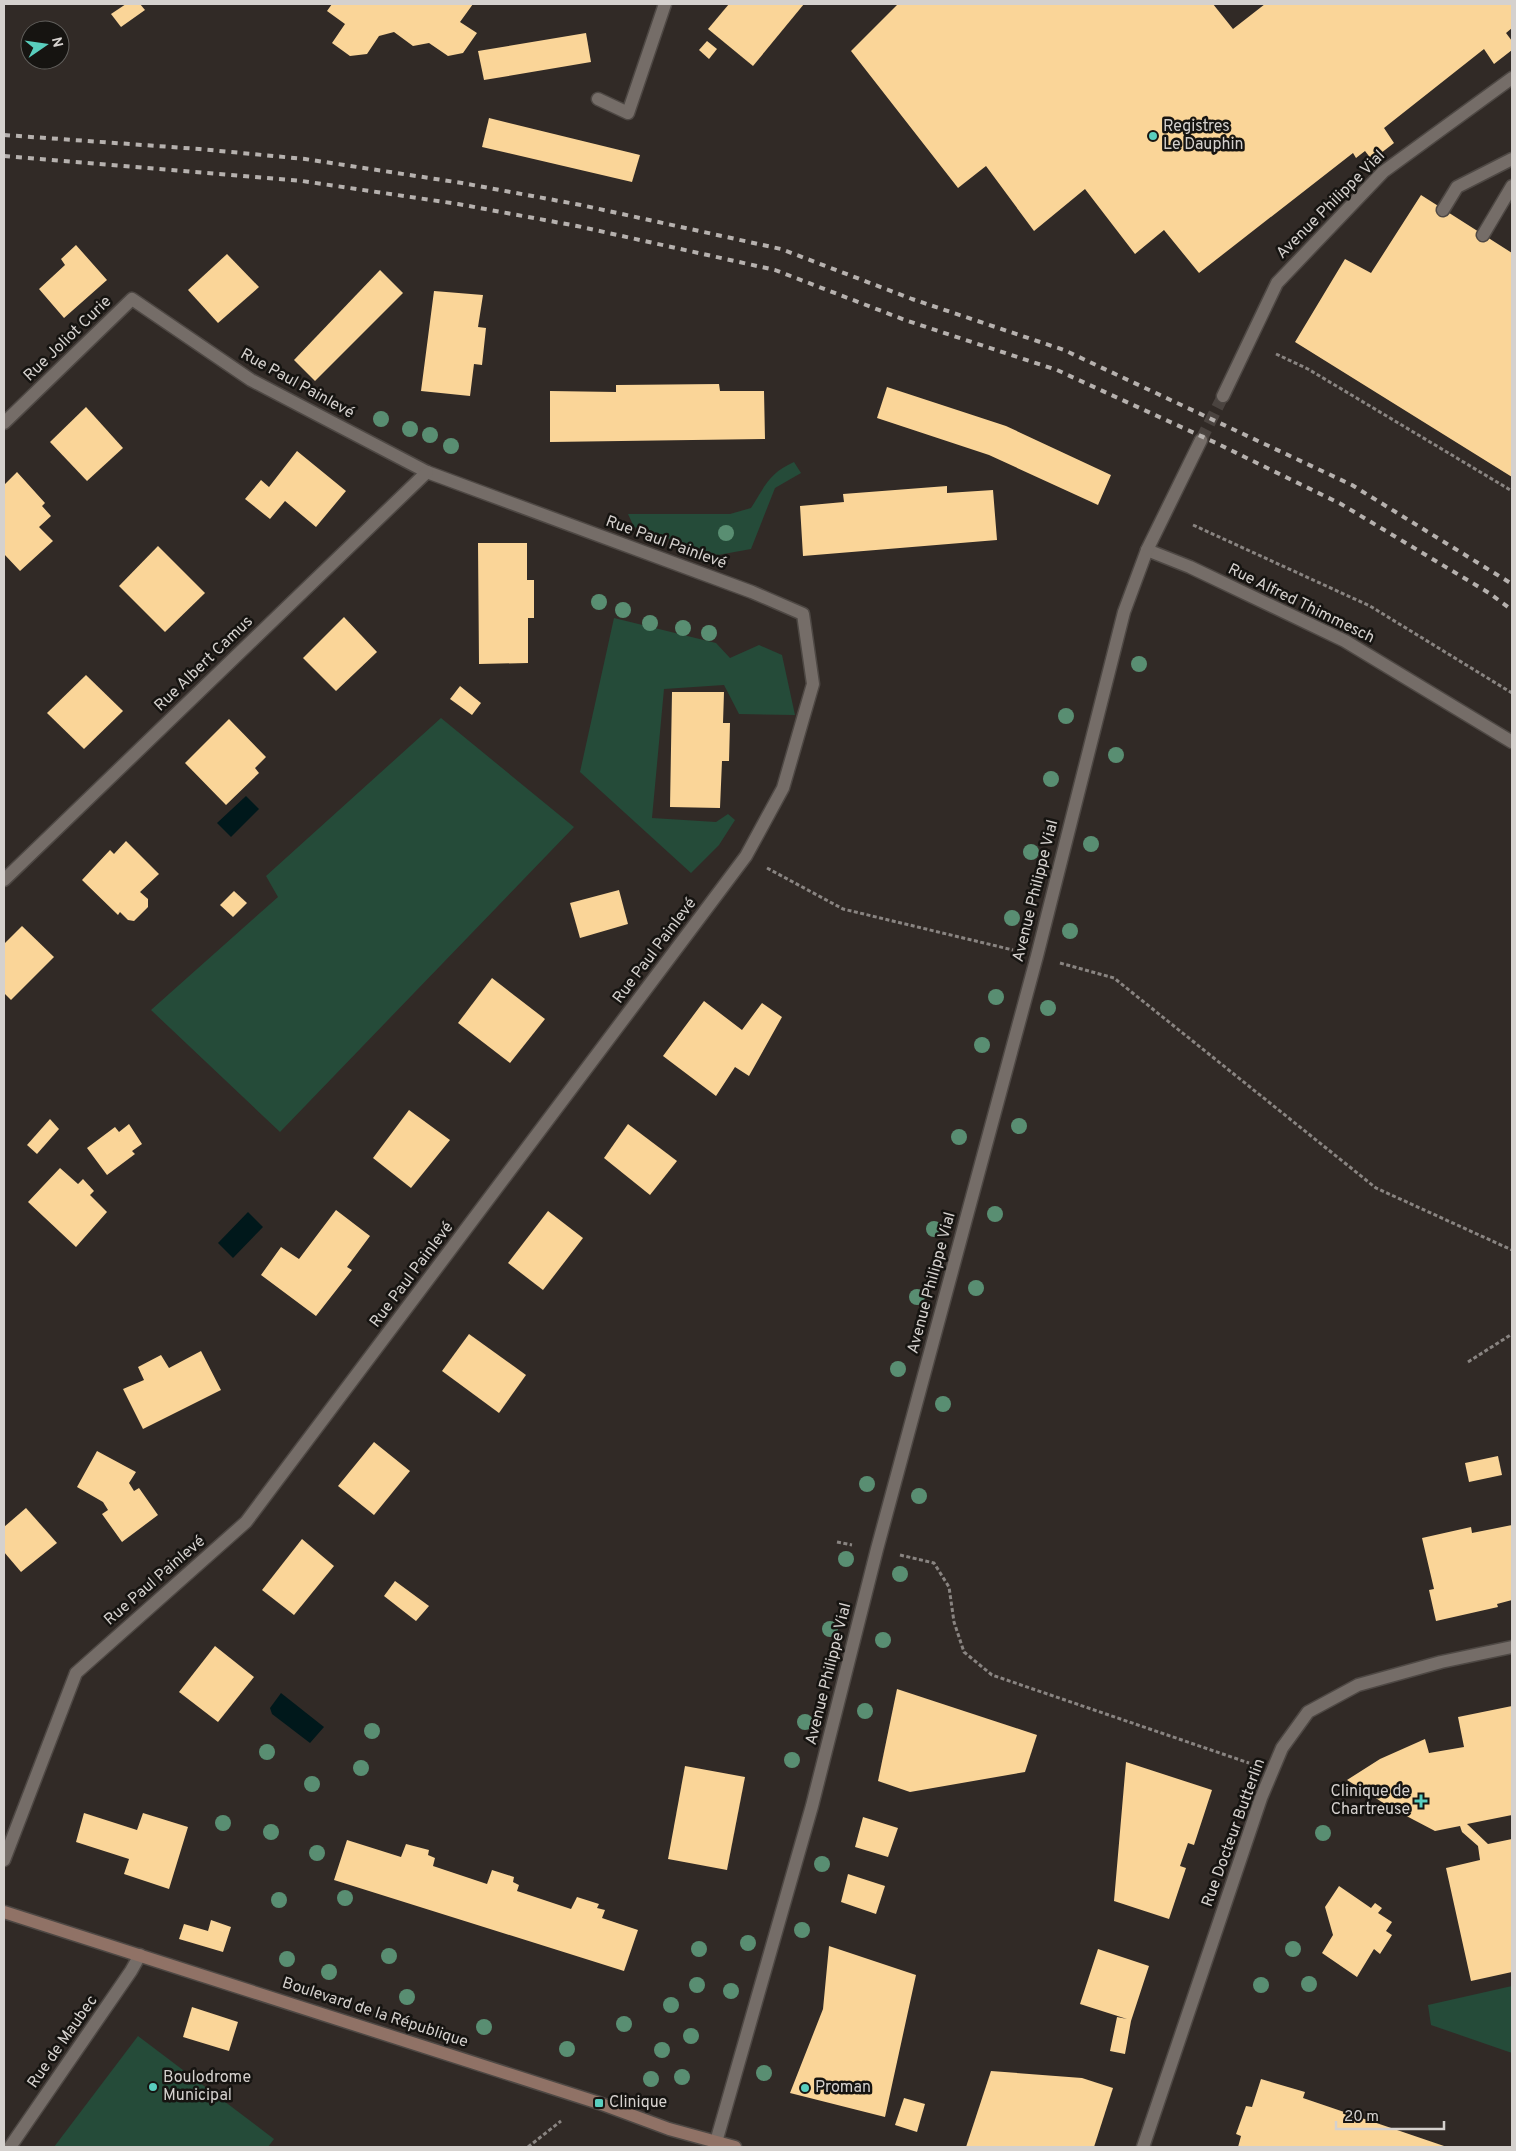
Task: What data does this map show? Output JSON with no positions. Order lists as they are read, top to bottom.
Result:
{
  "streets": {
    "street": [
      "Avenue Philippe Vial",
      "Rue Joliot Curie",
      "Rue Paul Painlevé",
      "Rue Alfred Thimmesch",
      "Rue Albert Camus",
      "Rue Docteur Butterlin",
      "Boulevard de la République",
      "Rue de Maubec"
    ]
  },
  "crossings": [
    ["Avenue Philippe Vial", "Rue Alfred Thimmesch"],
    ["Avenue Philippe Vial", "Boulevard de la République"],
    ["Rue Joliot Curie", "Rue Paul Painlevé"],
    ["Rue Paul Painlevé", "Rue Albert Camus"],
    ["Boulevard de la République", "Rue de Maubec"]
  ],
  "places": {
    "other": ["Registres Le Dauphin", "Boulodrome Municipal", "Proman"],
    "health": ["Clinique de Chartreuse"],
    "transit": ["Clinique"]
  },
  "scale_bar": "20 m",
  "north": "right"
}
